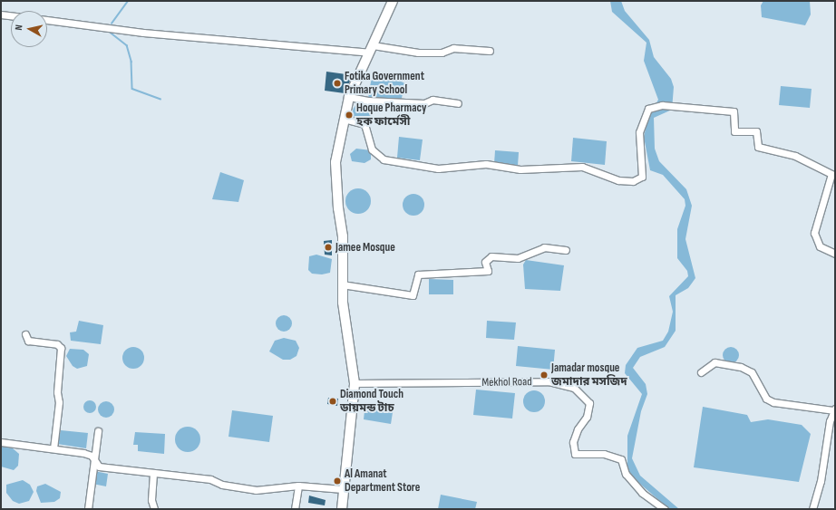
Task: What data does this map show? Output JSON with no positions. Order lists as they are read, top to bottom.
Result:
{
  "streets": {
    "street": ["Mekhol Road"]
  },
  "places": [
    "Fotika Government Primary School",
    "Hoque Pharmacy হক ফার্মেসী",
    "Jamee Mosque",
    "Jamadar mosque জমাদার মসজিদ",
    "Diamond Touch ডায়মন্ড টাচ",
    "Al Amanat Department Store"
  ],
  "north": "left"
}
